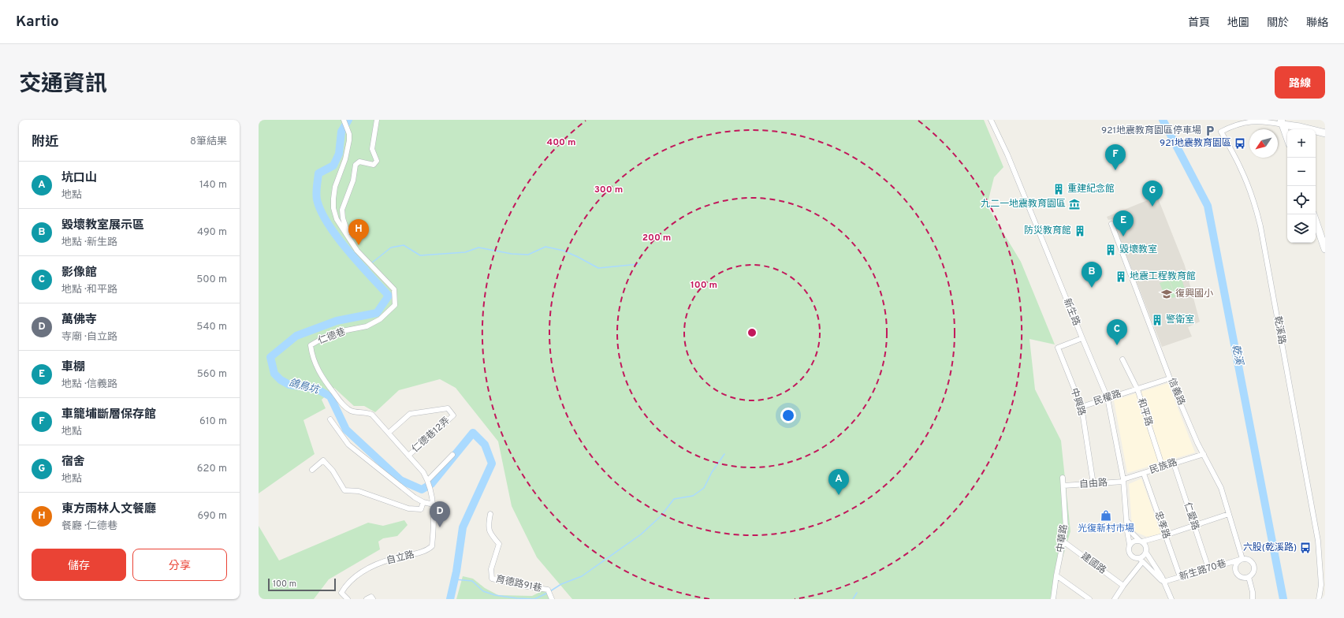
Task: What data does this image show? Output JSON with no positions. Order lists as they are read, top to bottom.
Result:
{
  "streets": {
    "street": [
      "新生路",
      "乾溪路",
      "仁德巷",
      "信義路",
      "民權路",
      "中興路",
      "和平路",
      "仁德巷12弄",
      "民族路",
      "自由路",
      "仁愛路",
      "忠孝路",
      "中華路",
      "自立路",
      "建國路",
      "新生路70巷",
      "育德路91巷"
    ]
  },
  "crossings": [
    ["新生路", "民權路"],
    ["新生路", "中興路"],
    ["新生路", "民族路"],
    ["新生路", "自由路"],
    ["新生路", "新生路70巷"],
    ["仁德巷", "仁德巷12弄"],
    ["信義路", "民權路"],
    ["信義路", "民族路"],
    ["信義路", "新生路70巷"],
    ["民權路", "中興路"],
    ["民權路", "和平路"],
    ["中興路", "自由路"],
    ["和平路", "民族路"],
    ["民族路", "自由路"],
    ["民族路", "仁愛路"],
    ["民族路", "忠孝路"],
    ["自由路", "中華路"],
    ["仁愛路", "新生路70巷"],
    ["忠孝路", "新生路70巷"],
    ["中華路", "建國路"]
  ],
  "water": ["乾溪", "鴿鳥坑"],
  "places": {
    "parking": ["921地震教育園區停車場"],
    "bus stop": ["921地震教育園區", "六股(乾溪路)"],
    "building": [
      "重建紀念館",
      "防災教育館",
      "毀壞教室",
      "地震工程教育館",
      "警衛室"
    ],
    "museum": ["九二一地震教育園區"],
    "school or university": ["復興國小"],
    "shop": ["光復新村市場"]
  },
  "scale_bar": "100 m",
  "north": "bottom left",
  "page": {
    "header": "Kartio",
    "nav": [
      "首頁",
      "地圖",
      "關於",
      "聯絡"
    ],
    "title": "交通資訊",
    "buttons": [
      "路線",
      ["儲存", "分享"]
    ],
    "heading": ["附近", "8筆結果"],
    "map_buttons": ["+", "−"],
    "pins": [
      "F",
      "G",
      "E",
      "H",
      "B",
      "C",
      "A",
      "D"
    ],
    "list": [
      {
        "mark": "A",
        "name": "坑口山",
        "note": "地點",
        "value": "140 m"
      },
      {
        "mark": "B",
        "name": "毀壞教室展示區",
        "note": "地點 · 新生路",
        "value": "490 m"
      },
      {
        "mark": "C",
        "name": "影像館",
        "note": "地點 · 和平路",
        "value": "500 m"
      },
      {
        "mark": "D",
        "name": "萬佛寺",
        "note": "寺廟 · 自立路",
        "value": "540 m"
      },
      {
        "mark": "E",
        "name": "車棚",
        "note": "地點 · 信義路",
        "value": "560 m"
      },
      {
        "mark": "F",
        "name": "車籠埔斷層保存館",
        "note": "地點",
        "value": "610 m"
      },
      {
        "mark": "G",
        "name": "宿舍",
        "note": "地點",
        "value": "620 m"
      },
      {
        "mark": "H",
        "name": "東方雨林人文餐廳",
        "note": "餐廳 · 仁德巷",
        "value": "690 m"
      }
    ],
    "scale": "100 m"
  },
  "rings": [
    "400 m",
    "300 m",
    "200 m",
    "100 m"
  ]
}
